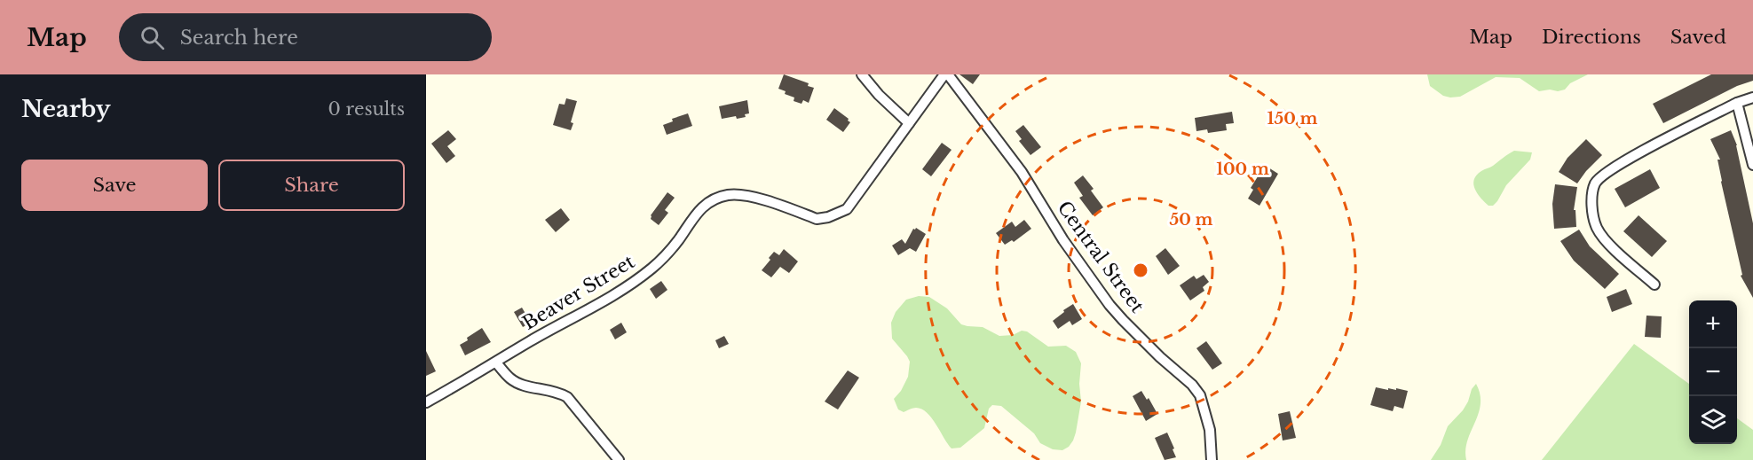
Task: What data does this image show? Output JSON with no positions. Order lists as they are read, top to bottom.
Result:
{
  "streets": {
    "street": ["Central Street", "Beaver Street"]
  },
  "crossings": [
    ["Central Street", "Beaver Street"]
  ],
  "page": {
    "header": "Map",
    "search": "Search here",
    "nav": ["Map", "Directions", "Saved"],
    "heading": ["Nearby", "0 results"],
    "buttons": ["Save", "Share"],
    "map_buttons": ["+", "−"]
  },
  "rings": ["150 m", "100 m", "50 m"]
}
